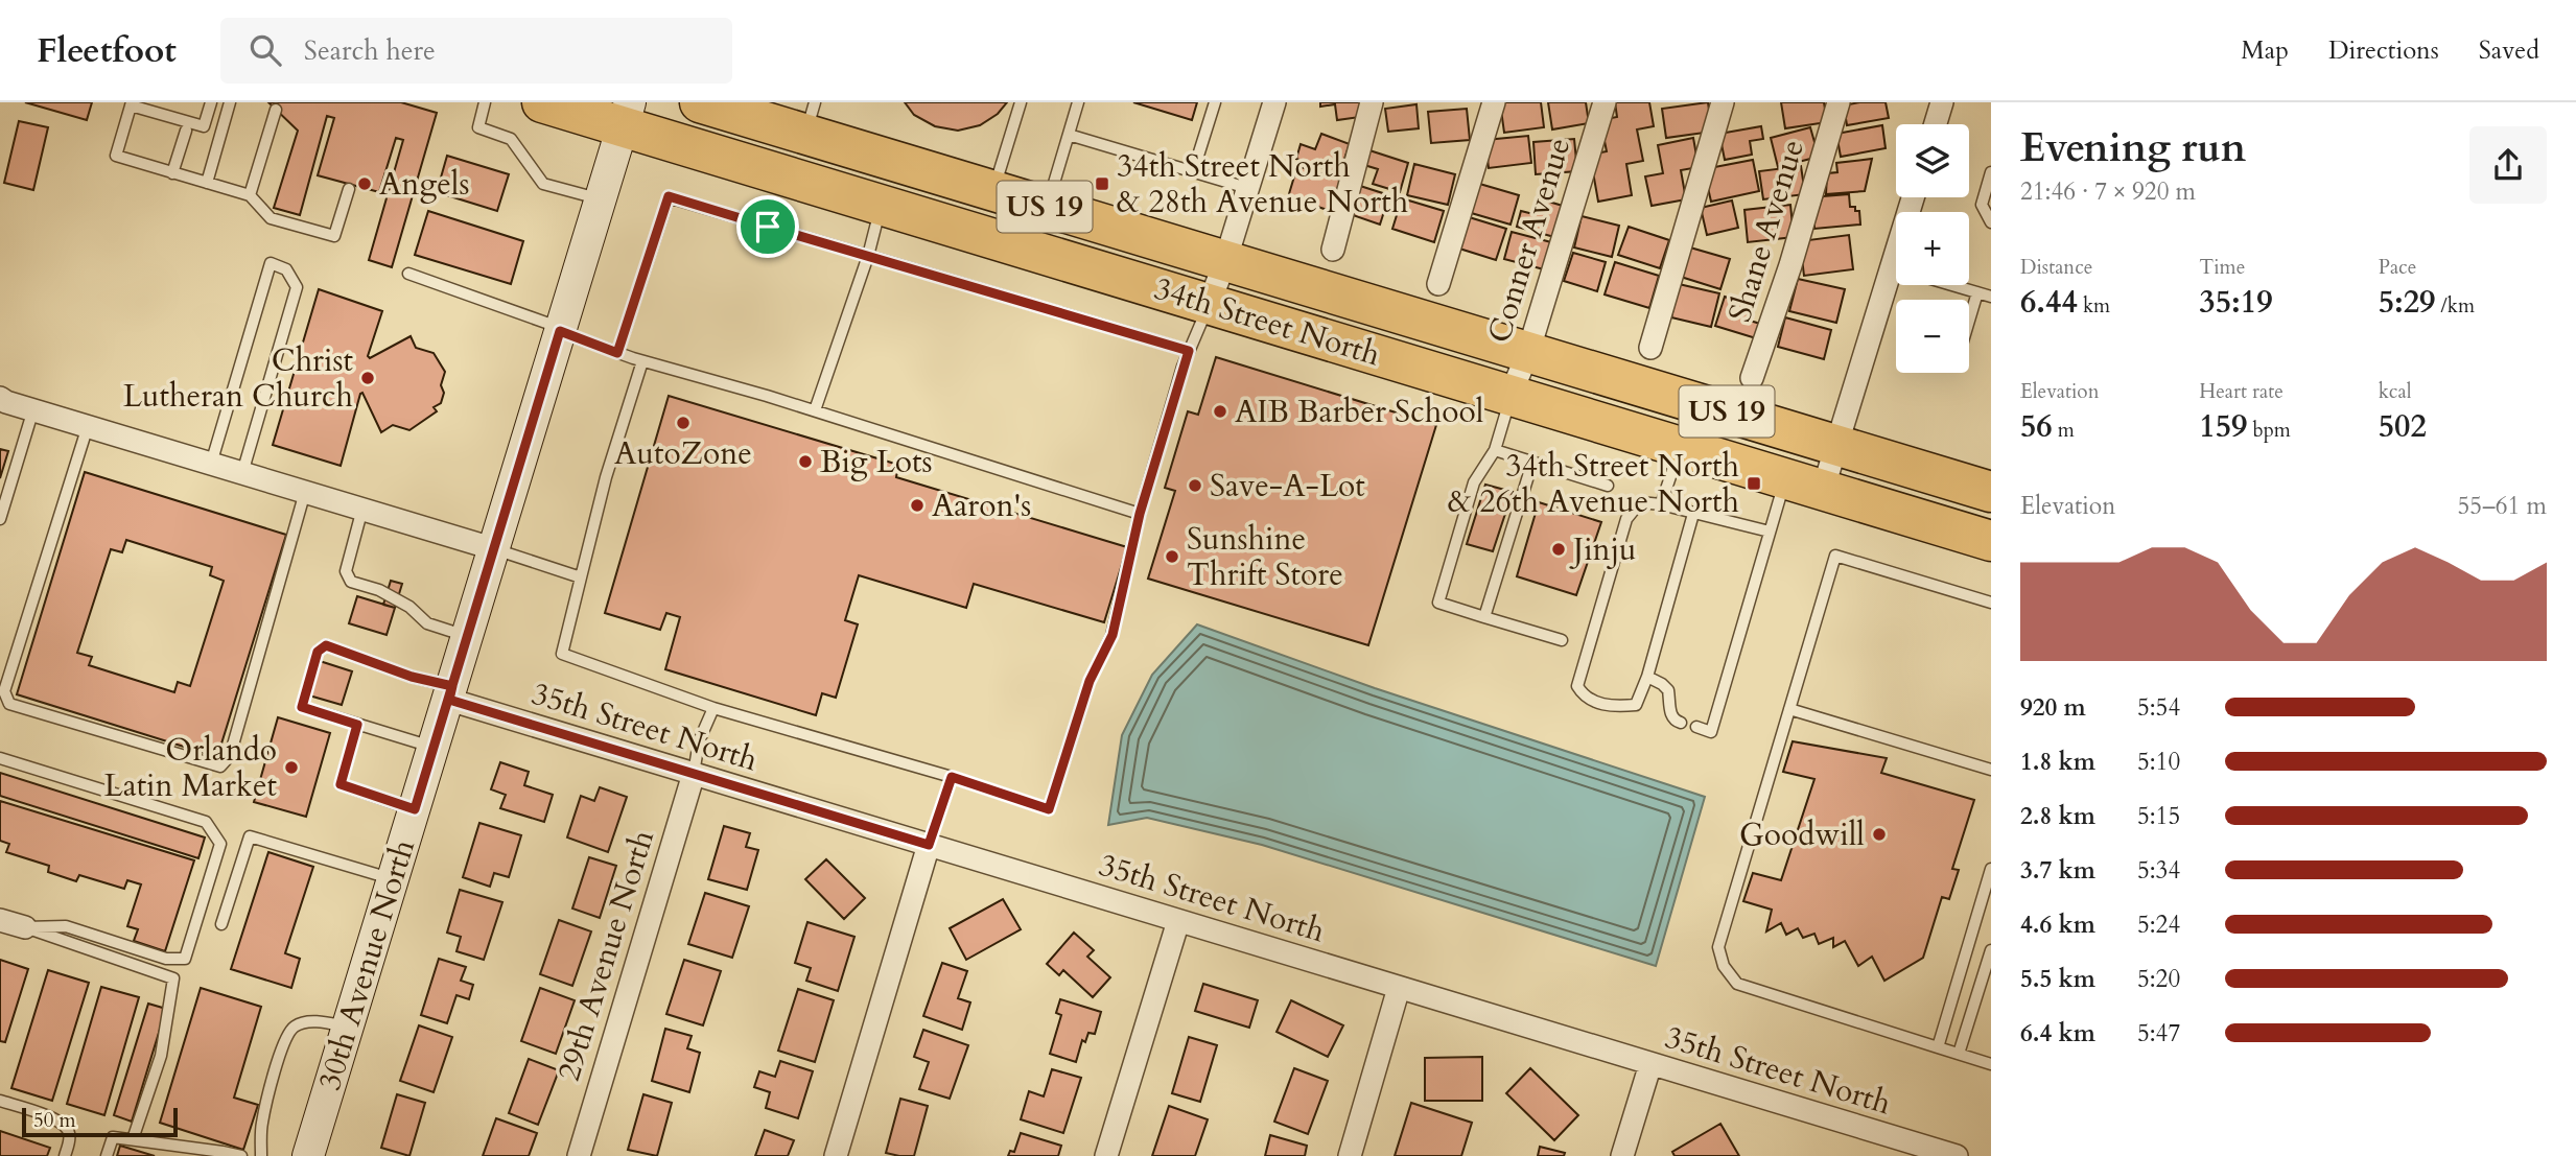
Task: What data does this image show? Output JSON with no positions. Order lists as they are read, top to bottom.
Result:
{
  "streets": {
    "highway": ["US 19", "34th Street North"],
    "street": [
      "Shane Avenue",
      "Conner Avenue",
      "35th Street North",
      "29th Avenue North",
      "30th Avenue North"
    ]
  },
  "crossings": [
    ["Conner Avenue", "34th Street North"],
    ["34th Street North", "30th Avenue North"],
    ["35th Street North", "29th Avenue North"],
    ["35th Street North", "30th Avenue North"]
  ],
  "places": {
    "other": [
      "Angels",
      "Christ Lutheran Church",
      "AIB Barber School",
      "AutoZone",
      "Big Lots",
      "Save-A-Lot",
      "Aaron's",
      "Jinju",
      "Sunshine Thrift Store",
      "Orlando Latin Market",
      "Goodwill"
    ],
    "transit": ["34th Street North & 28th Avenue North", "34th Street North & 26th Avenue North"]
  },
  "scale_bar": "50 m",
  "page": {
    "header": "Fleetfoot",
    "search": "Search here",
    "nav": ["Map", "Directions", "Saved"],
    "heading": ["Evening run", "21:46 · 7 × 920 m"],
    "map_buttons": ["+", "−"],
    "stats": [
      ["Distance", "6.44 km"],
      ["Time", "35:19"],
      ["Pace", "5:29 /km"],
      ["Elevation", "56 m"],
      ["Heart rate", "159 bpm"],
      ["kcal", "502"]
    ],
    "chart": ["Elevation", "55–61 m"],
    "list": [
      {
        "name": "920 m",
        "note": "5:54"
      },
      {
        "name": "1.8 km",
        "note": "5:10"
      },
      {
        "name": "2.8 km",
        "note": "5:15"
      },
      {
        "name": "3.7 km",
        "note": "5:34"
      },
      {
        "name": "4.6 km",
        "note": "5:24"
      },
      {
        "name": "5.5 km",
        "note": "5:20"
      },
      {
        "name": "6.4 km",
        "note": "5:47"
      }
    ],
    "scale": "50 m"
  }
}
